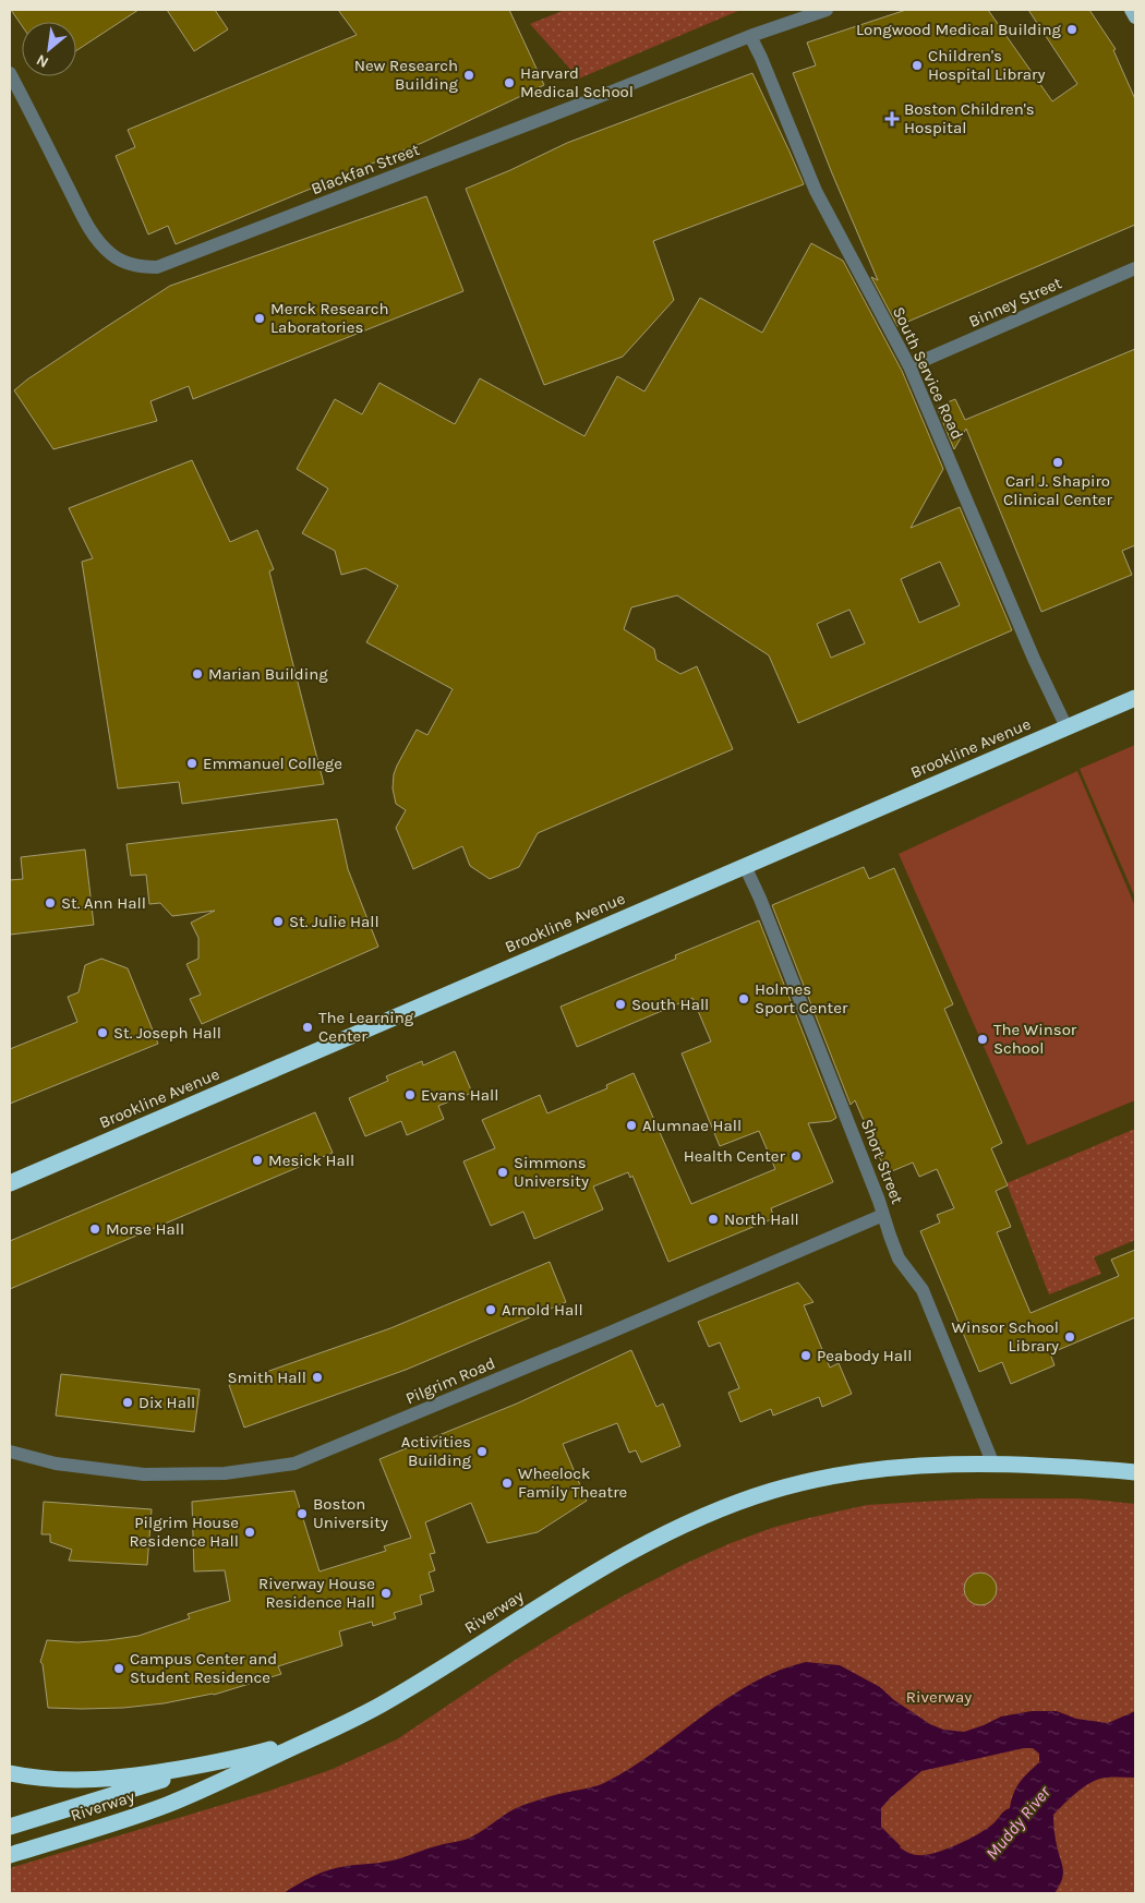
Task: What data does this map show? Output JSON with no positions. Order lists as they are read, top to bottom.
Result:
{
  "streets": {
    "highway": ["Brookline Avenue", "Riverway"],
    "street": [
      "Blackfan Street",
      "Binney Street",
      "South Service Road",
      "Short Street",
      "Pilgrim Road"
    ]
  },
  "crossings": [
    ["Blackfan Street", "South Service Road"],
    ["Binney Street", "South Service Road"],
    ["South Service Road", "Brookline Avenue"],
    ["Brookline Avenue", "Short Street"],
    ["Short Street", "Pilgrim Road"],
    ["Short Street", "Riverway"]
  ],
  "water": ["Muddy River"],
  "parks": ["Riverway"],
  "places": {
    "other": [
      "Longwood Medical Building",
      "Children's Hospital Library",
      "New Research Building",
      "Harvard Medical School",
      "Merck Research Laboratories",
      "Carl J. Shapiro Clinical Center",
      "Marian Building",
      "Emmanuel College",
      "St. Ann Hall",
      "St. Julie Hall",
      "Holmes Sport Center",
      "South Hall",
      "The Learning Center",
      "St. Joseph Hall",
      "The Winsor School",
      "Evans Hall",
      "Alumnae Hall",
      "Health Center",
      "Mesick Hall",
      "Simmons University",
      "North Hall",
      "Morse Hall",
      "Arnold Hall",
      "Winsor School Library",
      "Peabody Hall",
      "Smith Hall",
      "Dix Hall",
      "Activities Building",
      "Wheelock Family Theatre",
      "Boston University",
      "Pilgrim House Residence Hall",
      "Riverway House Residence Hall",
      "Campus Center and Student Residence"
    ],
    "health": ["Boston Children's Hospital"]
  },
  "north": "bottom left"
}
